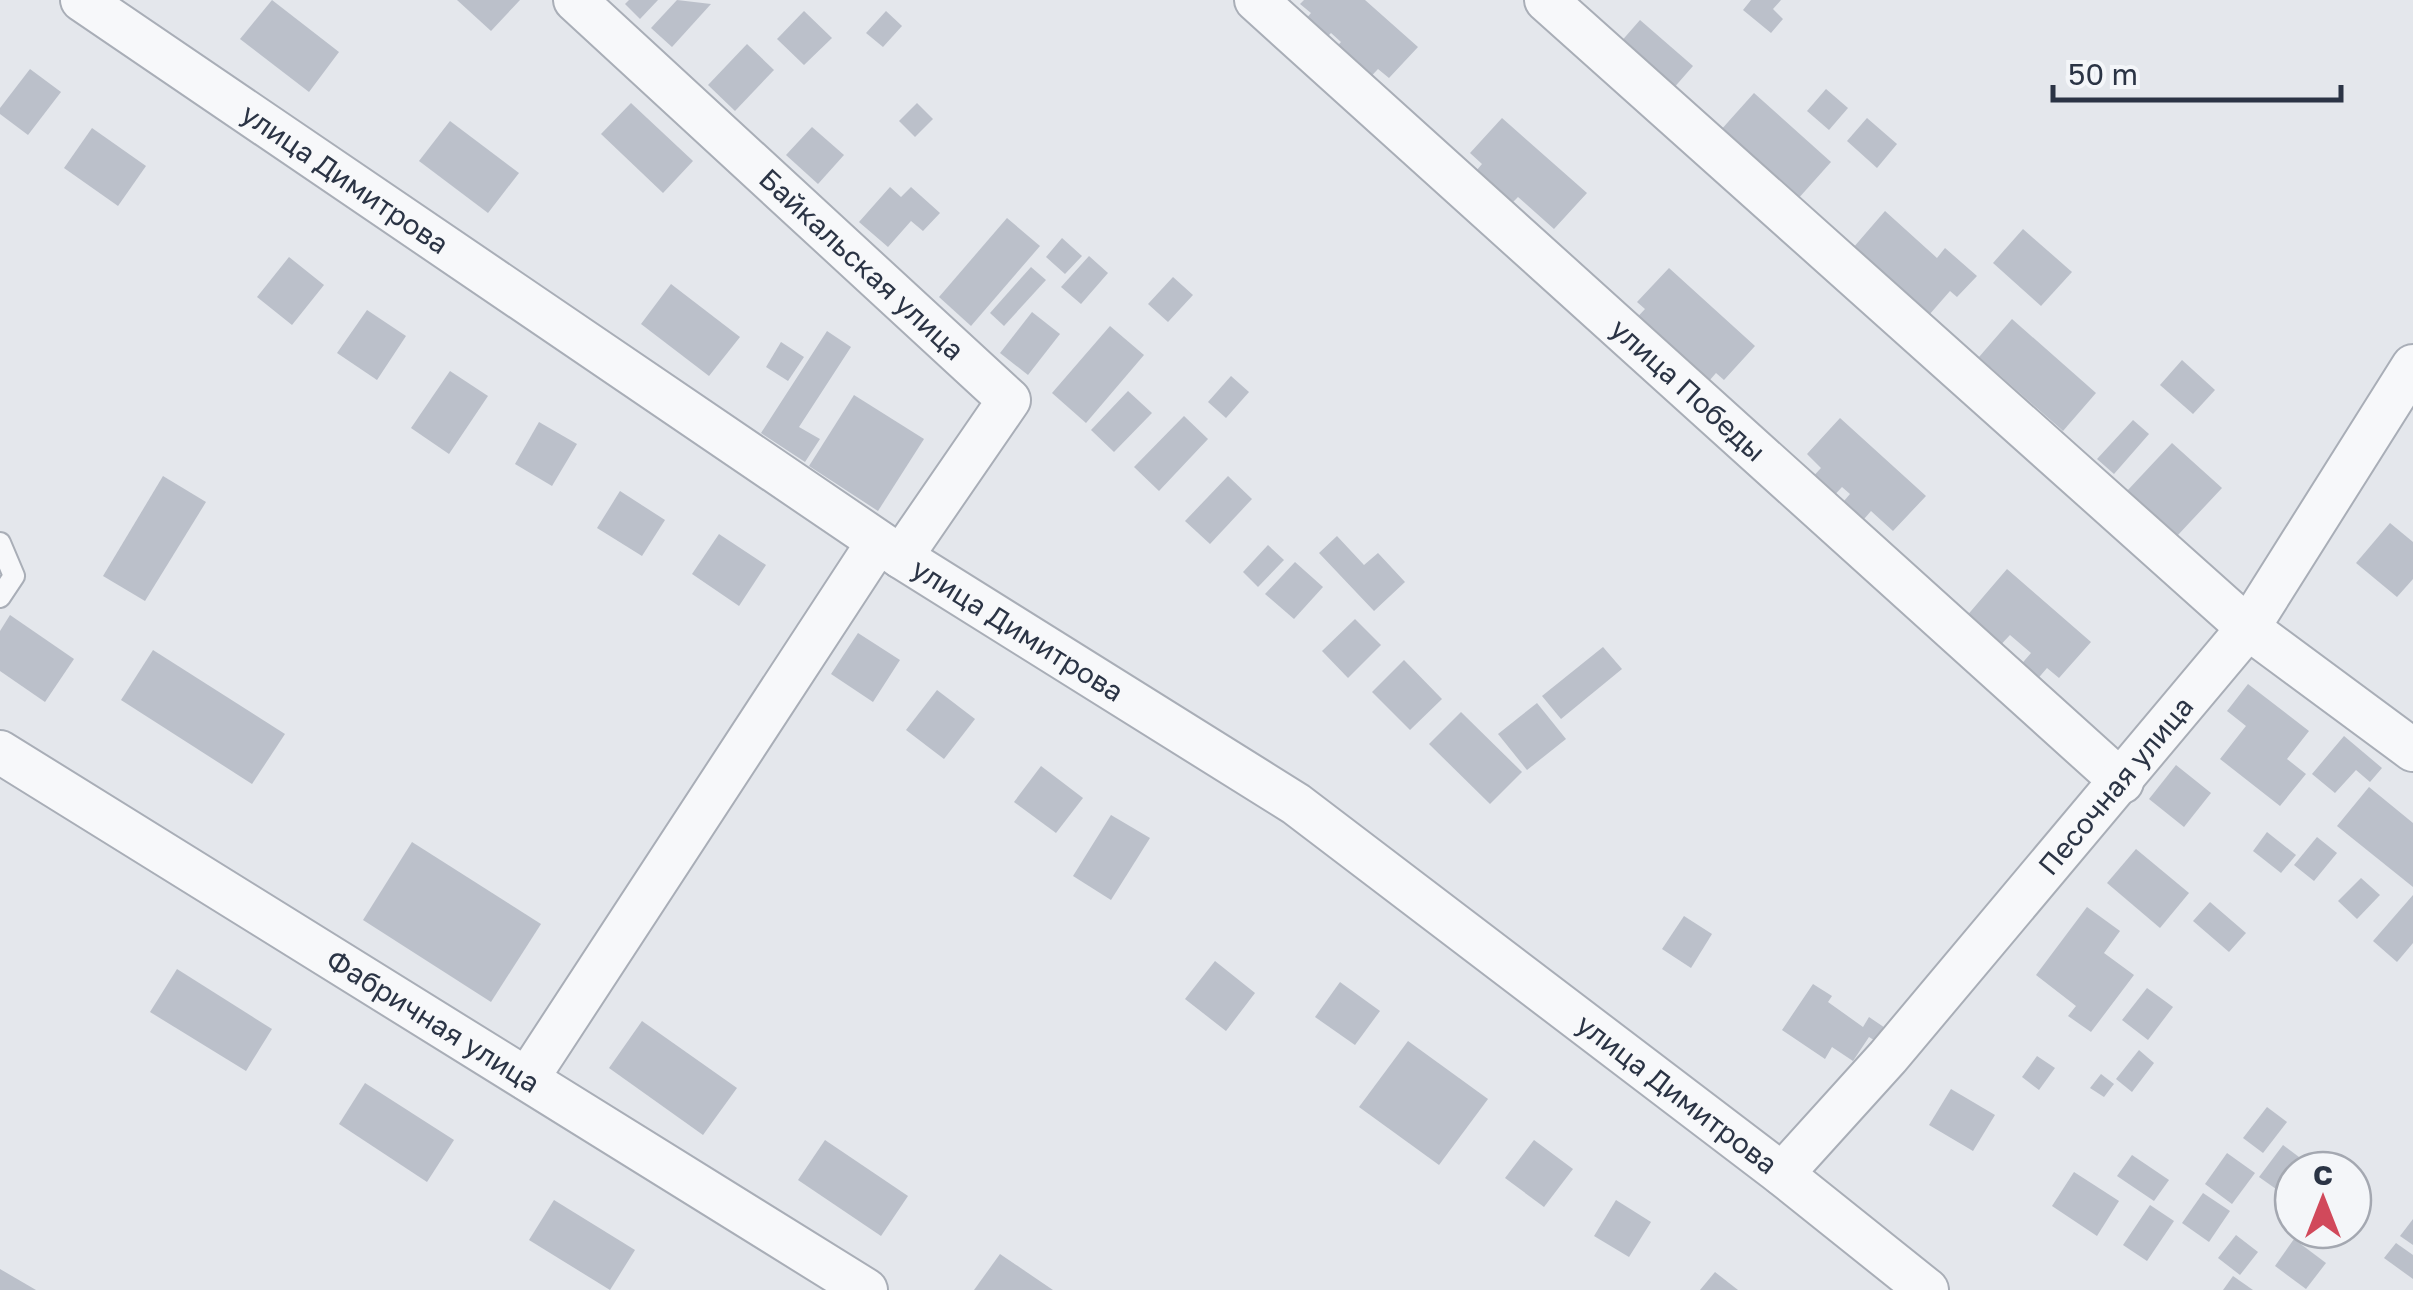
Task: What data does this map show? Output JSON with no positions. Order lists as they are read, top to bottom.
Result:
{
  "streets": {
    "street": [
      "улица Димитрова",
      "Байкальская улица",
      "улица Победы",
      "Песочная улица",
      "Фабричная улица"
    ]
  },
  "crossings": [
    ["улица Димитрова", "Байкальская улица"],
    ["улица Димитрова", "Песочная улица"],
    ["улица Победы", "Песочная улица"]
  ],
  "scale_bar": "50 m",
  "north": "top"
}
